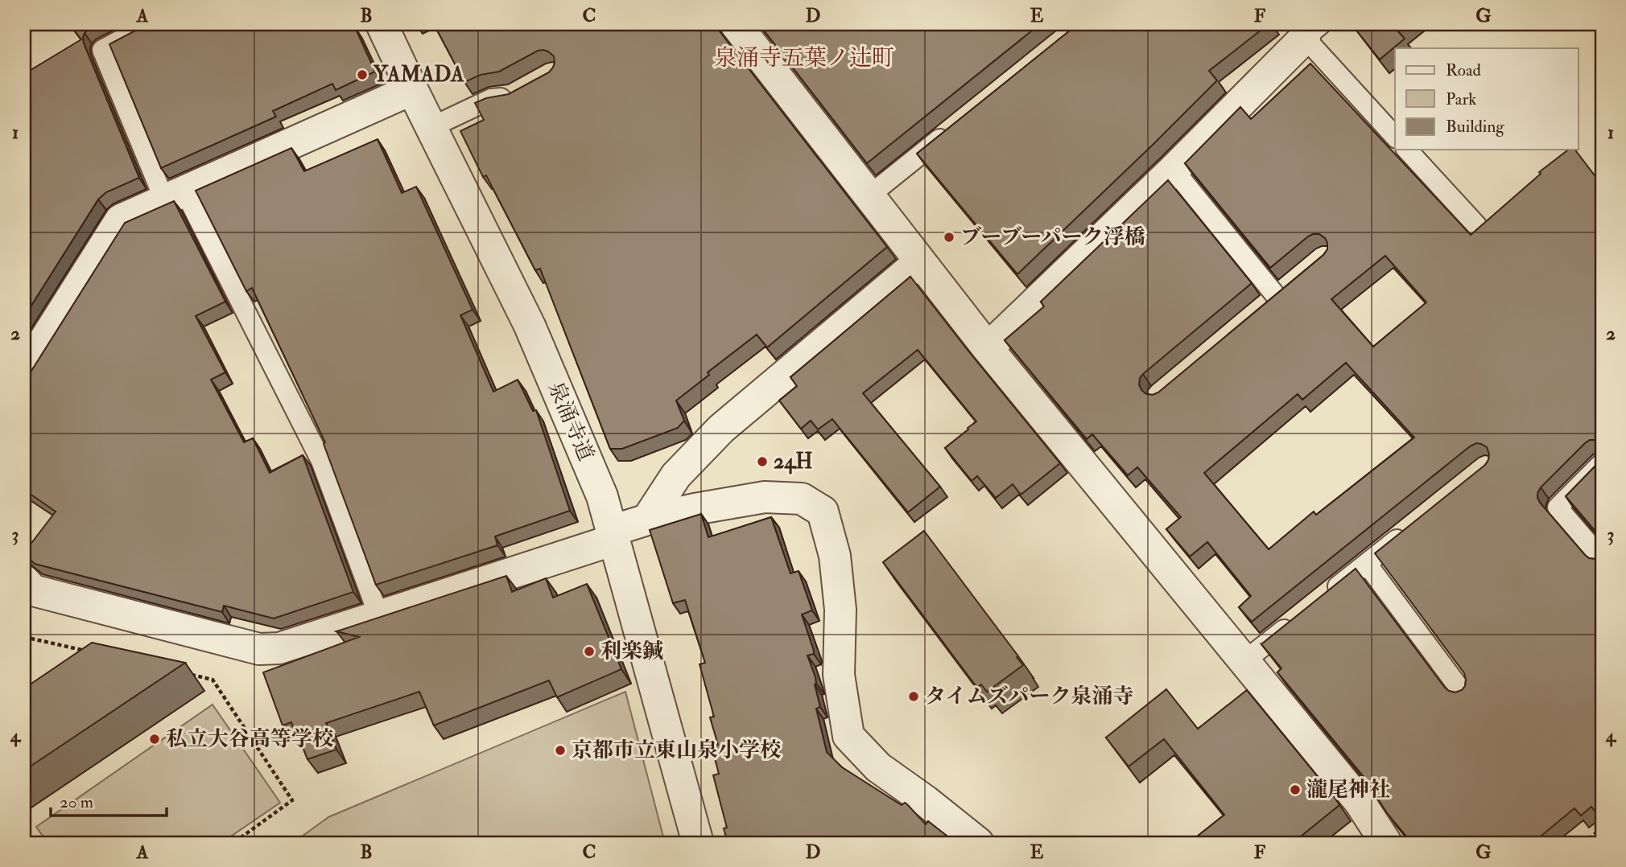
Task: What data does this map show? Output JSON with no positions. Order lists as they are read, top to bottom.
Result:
{
  "streets": {
    "street": ["泉涌寺道"]
  },
  "districts": ["泉涌寺五葉ノ辻町"],
  "places": [
    "YAMADA",
    "ブーブーパーク浮橋",
    "24H",
    "利楽鍼",
    "タイムズパーク泉涌寺",
    "私立大谷高等学校",
    "京都市立東山泉小学校",
    "瀧尾神社"
  ],
  "legend": ["Road", "Park", "Building"],
  "scale_bar": "20 m",
  "grid": {
    "columns": [
      "A",
      "B",
      "C",
      "D",
      "E",
      "F",
      "G"
    ],
    "rows": [
      "1",
      "2",
      "3",
      "4"
    ]
  }
}
